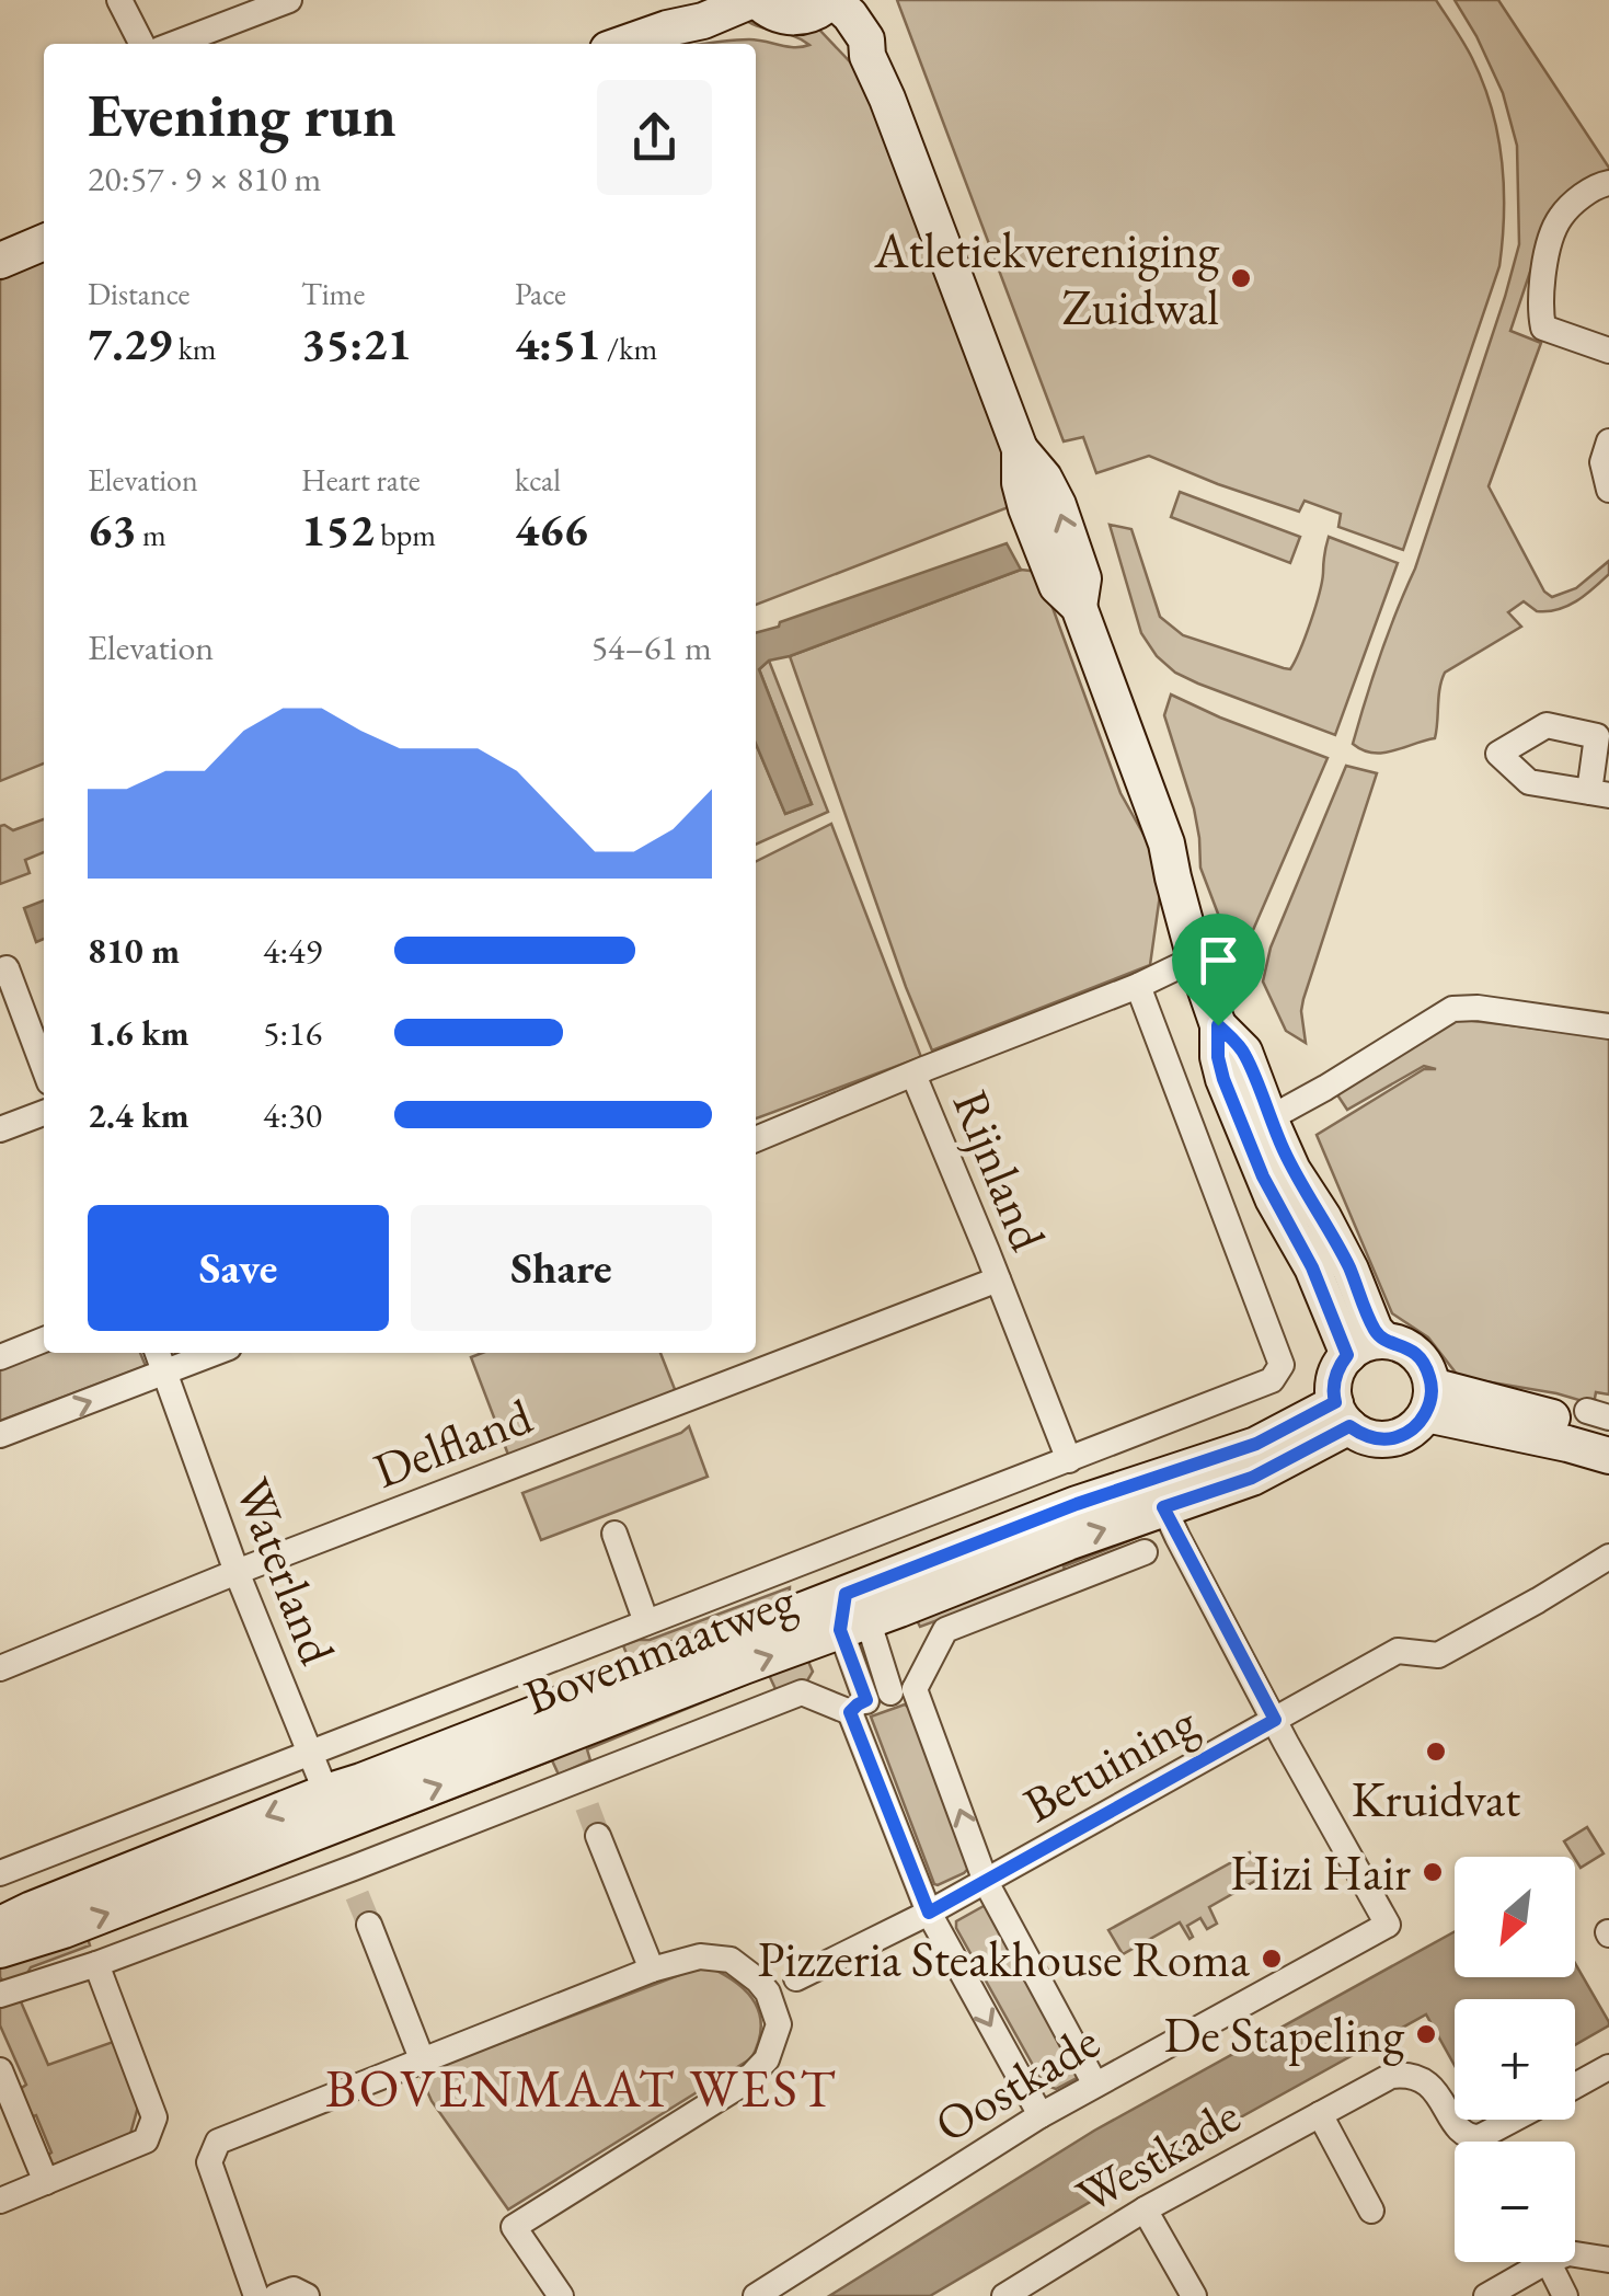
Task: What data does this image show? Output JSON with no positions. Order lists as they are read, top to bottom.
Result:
{
  "streets": {
    "street": [
      "Rijnland",
      "Delfland",
      "Waterland",
      "Bovenmaatweg",
      "Betuining",
      "Oostkade",
      "Westkade"
    ]
  },
  "crossings": [
    ["Rijnland", "Delfland"],
    ["Rijnland", "Bovenmaatweg"],
    ["Delfland", "Waterland"],
    ["Waterland", "Bovenmaatweg"],
    ["Bovenmaatweg", "Betuining"],
    ["Betuining", "Oostkade"]
  ],
  "districts": ["BOVENMAAT WEST"],
  "places": [
    "Atletiekvereniging Zuidwal",
    "Kruidvat",
    "Hizi Hair",
    "Pizzeria Steakhouse Roma",
    "De Stapeling"
  ],
  "north": "bottom left",
  "page": {
    "heading": ["Evening run", "20:57 · 9 × 810 m"],
    "stats": [
      ["Distance", "7.29 km"],
      ["Time", "35:21"],
      ["Pace", "4:51 /km"],
      ["Elevation", "63 m"],
      ["Heart rate", "152 bpm"],
      ["kcal", "466"]
    ],
    "chart": ["Elevation", "54–61 m"],
    "list": [
      {
        "name": "810 m",
        "note": "4:49"
      },
      {
        "name": "1.6 km",
        "note": "5:16"
      },
      {
        "name": "2.4 km",
        "note": "4:30"
      }
    ],
    "buttons": ["Save", "Share"],
    "map_buttons": ["+", "−"]
  }
}
